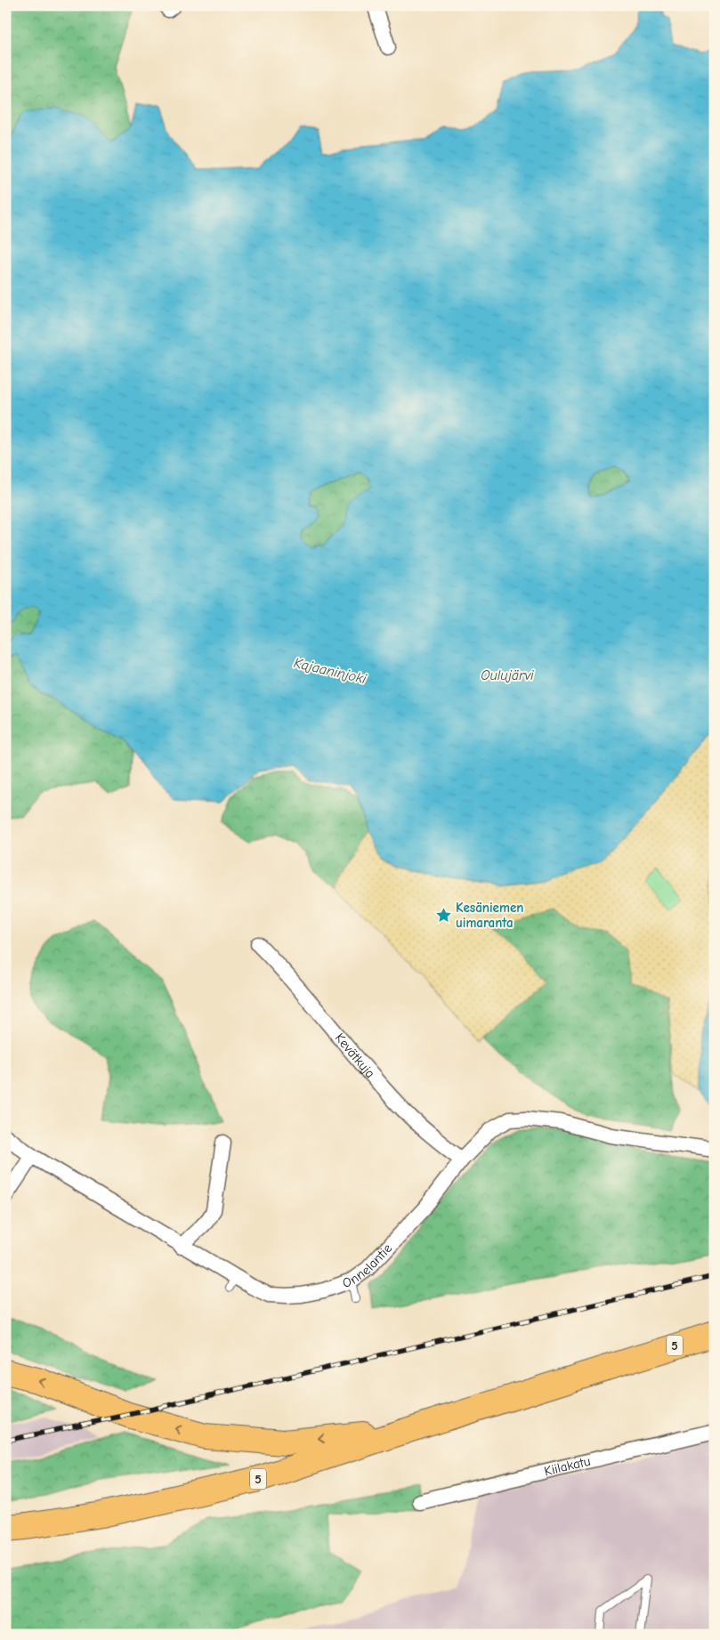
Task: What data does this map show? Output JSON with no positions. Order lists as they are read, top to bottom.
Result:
{
  "streets": {
    "highway": ["5"],
    "street": ["Kevätkuja", "Onnelantie", "Kiilakatu"]
  },
  "crossings": [
    ["Kevätkuja", "Onnelantie"]
  ],
  "water": ["Kajaaninjoki", "Oulujärvi"],
  "places": {
    "place": ["Kesäniemen uimaranta"]
  }
}
